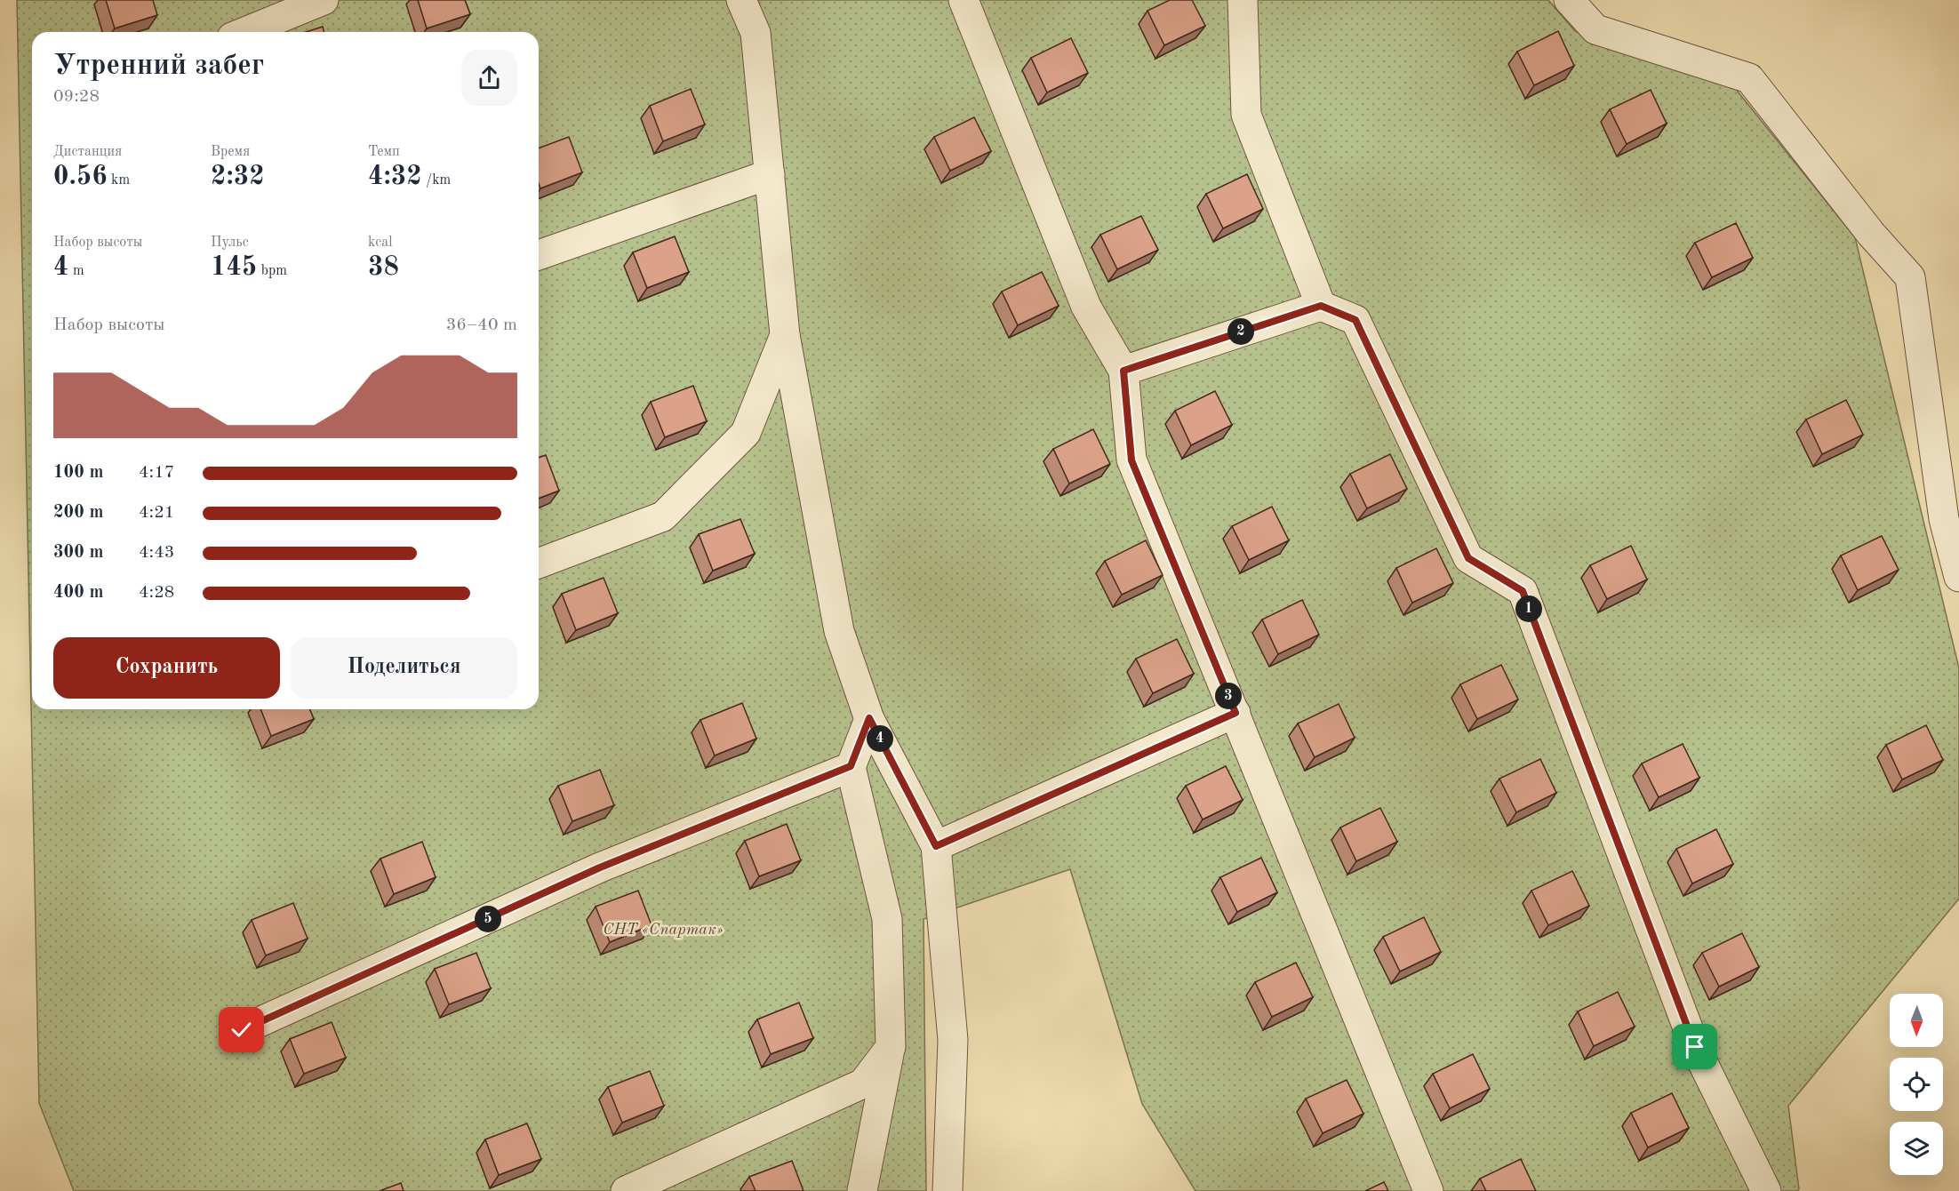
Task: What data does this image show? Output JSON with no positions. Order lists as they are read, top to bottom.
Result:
{
  "parks": ["СНТ «Спартак»"],
  "north": "bottom",
  "page": {
    "heading": ["Утренний забег", "09:28"],
    "stats": [
      ["Дистанция", "0.56 km"],
      ["Время", "2:32"],
      ["Темп", "4:32 /km"],
      ["Набор высоты", "4 m"],
      ["Пульс", "145 bpm"],
      ["kcal", "38"]
    ],
    "chart": ["Набор высоты", "36–40 m"],
    "pins": [
      "2",
      "1",
      "3",
      "4",
      "5"
    ],
    "list": [
      {
        "name": "100 m",
        "note": "4:17"
      },
      {
        "name": "200 m",
        "note": "4:21"
      },
      {
        "name": "300 m",
        "note": "4:43"
      },
      {
        "name": "400 m",
        "note": "4:28"
      }
    ],
    "buttons": ["Сохранить", "Поделиться"]
  }
}
